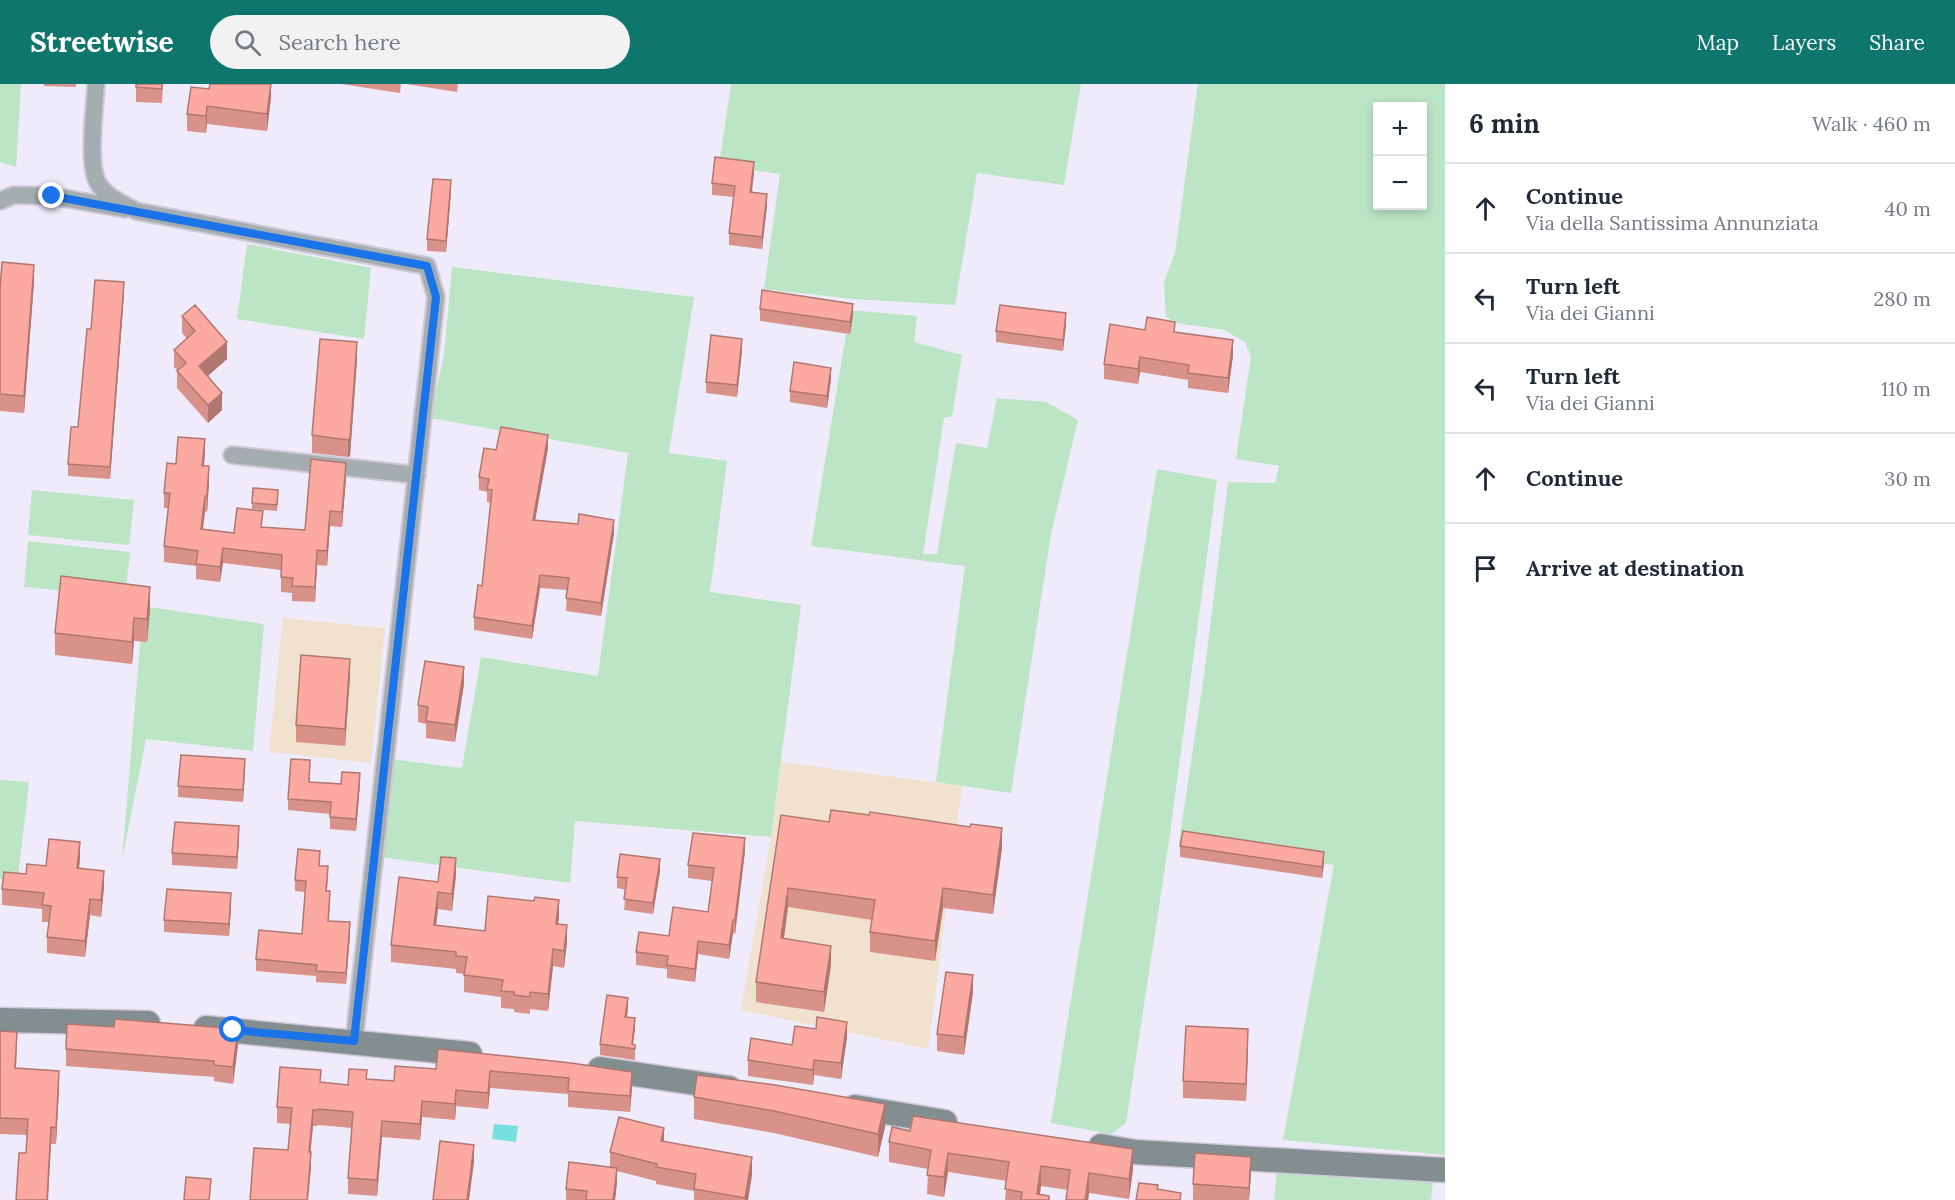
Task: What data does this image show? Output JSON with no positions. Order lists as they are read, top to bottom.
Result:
{
  "page": {
    "header": "Streetwise",
    "search": "Search here",
    "nav": ["Map", "Layers", "Share"],
    "heading": ["6 min", "Walk · 460 m"],
    "map_buttons": ["+", "−"],
    "list": [
      ["Continue", "Via della Santissima Annunziata", "40 m"],
      ["Turn left", "Via dei Gianni", "280 m"],
      ["Turn left", "Via dei Gianni", "110 m"],
      ["Continue", "30 m"],
      "Arrive at destination"
    ]
  }
}
